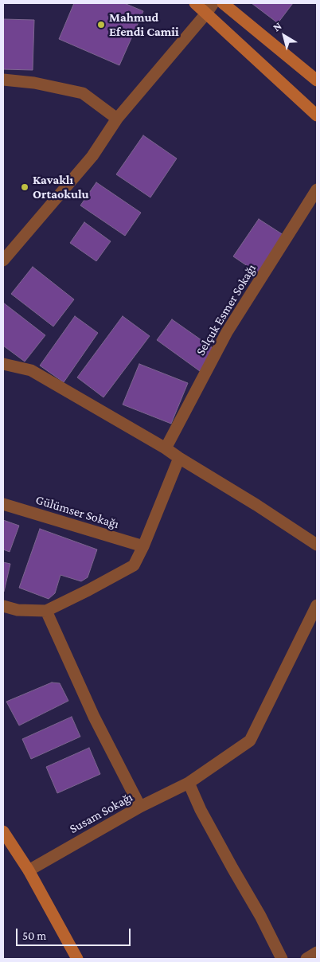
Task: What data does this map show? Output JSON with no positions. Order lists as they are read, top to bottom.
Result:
{
  "streets": {
    "street": ["Selçuk Esmer Sokağı", "Gülümser Sokağı", "Susam Sokağı"]
  },
  "places": ["Mahmud Efendi Camii", "Kavaklı Ortaokulu"],
  "scale_bar": "50 m",
  "north": "top left"
}
